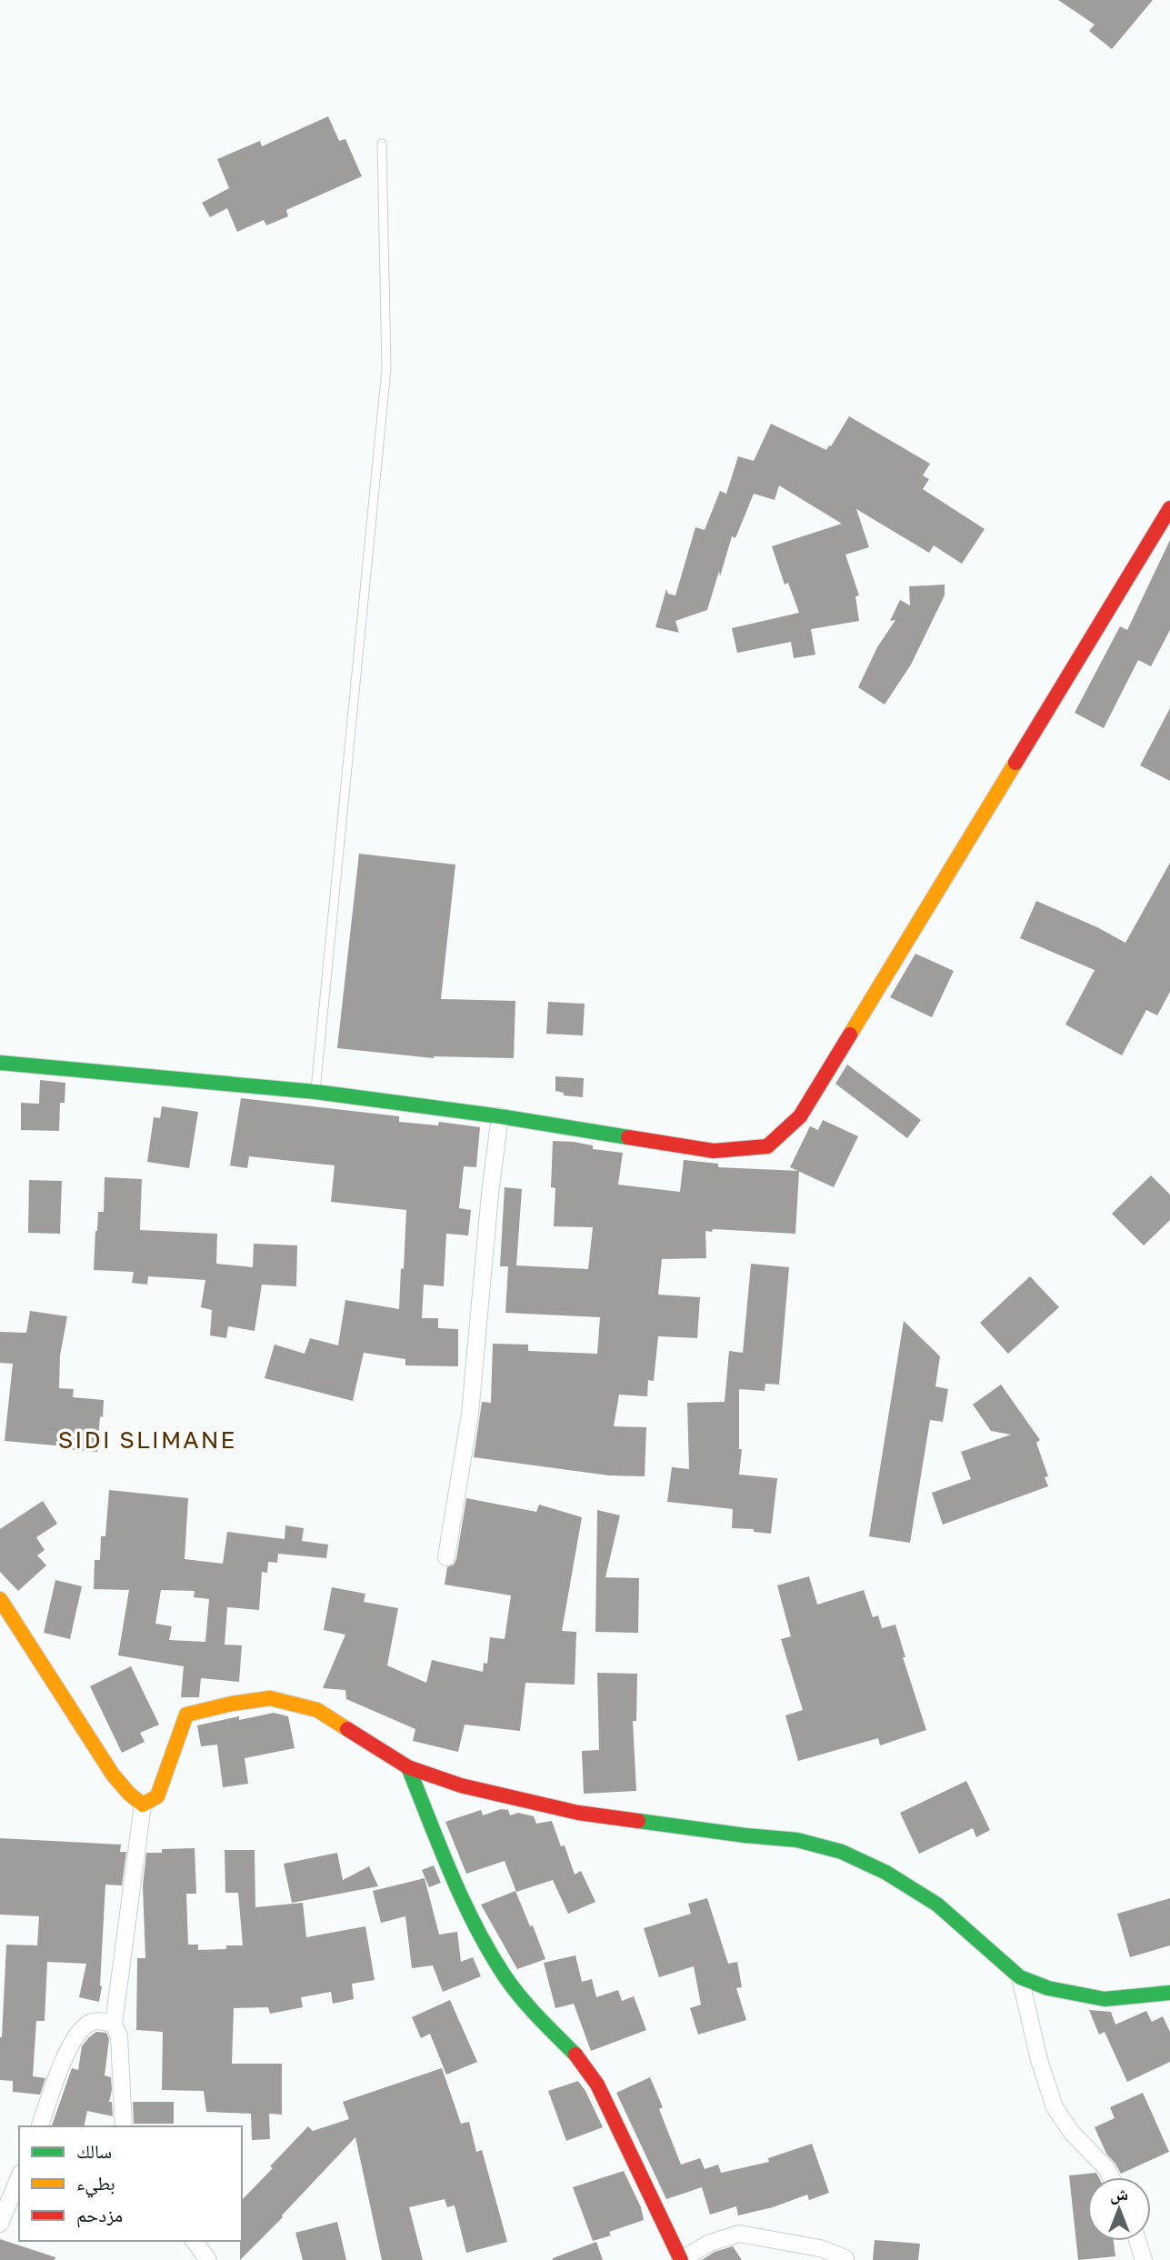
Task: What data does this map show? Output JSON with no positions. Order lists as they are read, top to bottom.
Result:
{
  "districts": ["SIDI SLIMANE"],
  "legend": ["سالك", "بطيء", "مزدحم"],
  "north": "top"
}
